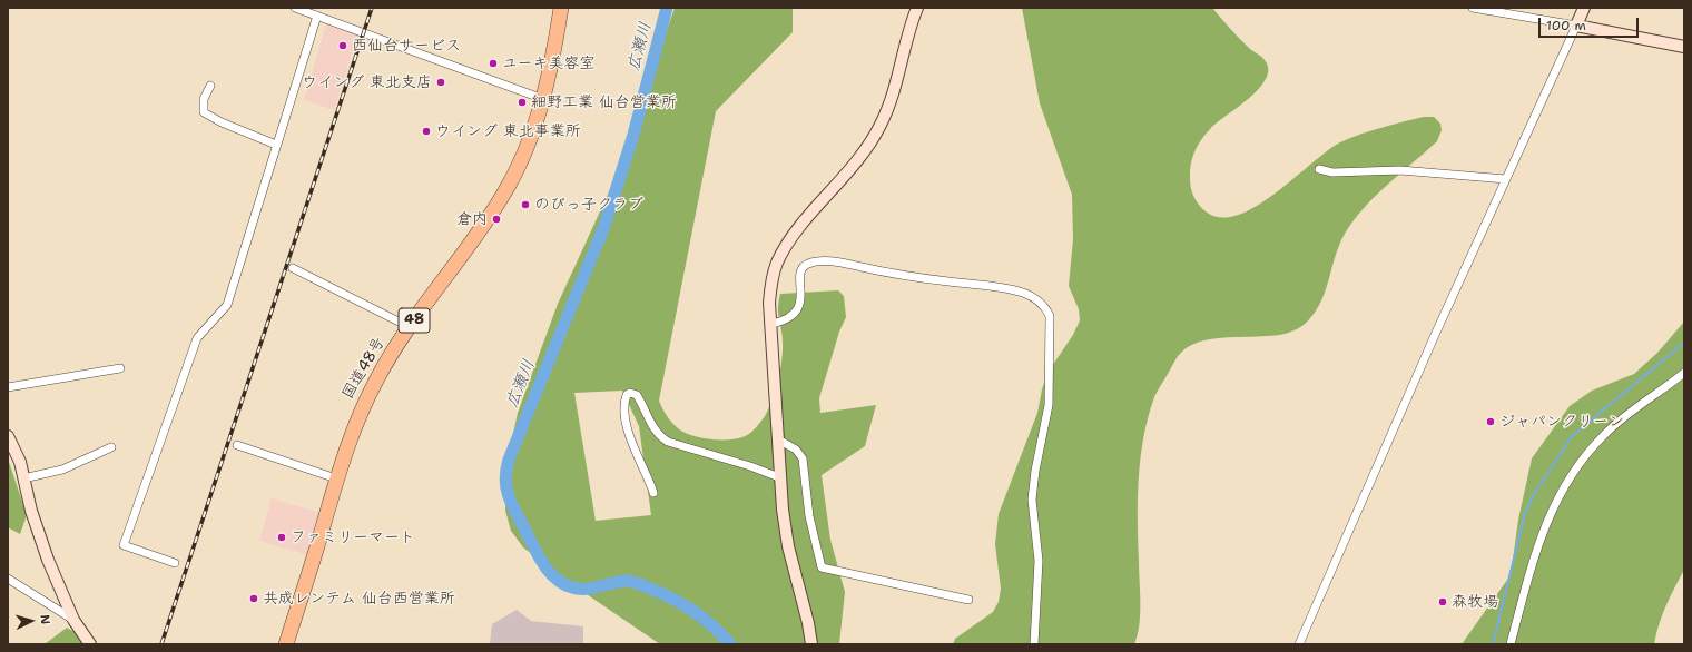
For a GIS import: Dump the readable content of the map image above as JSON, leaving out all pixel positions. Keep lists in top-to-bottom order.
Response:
{
  "streets": {
    "highway": ["48", "国道48号"]
  },
  "water": ["広瀬川"],
  "places": [
    "西仙台サービス",
    "ユーキ美容室",
    "ウイング 東北支店",
    "細野工業 仙台営業所",
    "ウイング 東北事業所",
    "のびっ子クラブ",
    "倉内",
    "ジャパンクリーン",
    "ファミリーマート",
    "共成レンテム 仙台西営業所",
    "森牧場"
  ],
  "scale_bar": "100 m",
  "north": "right"
}
